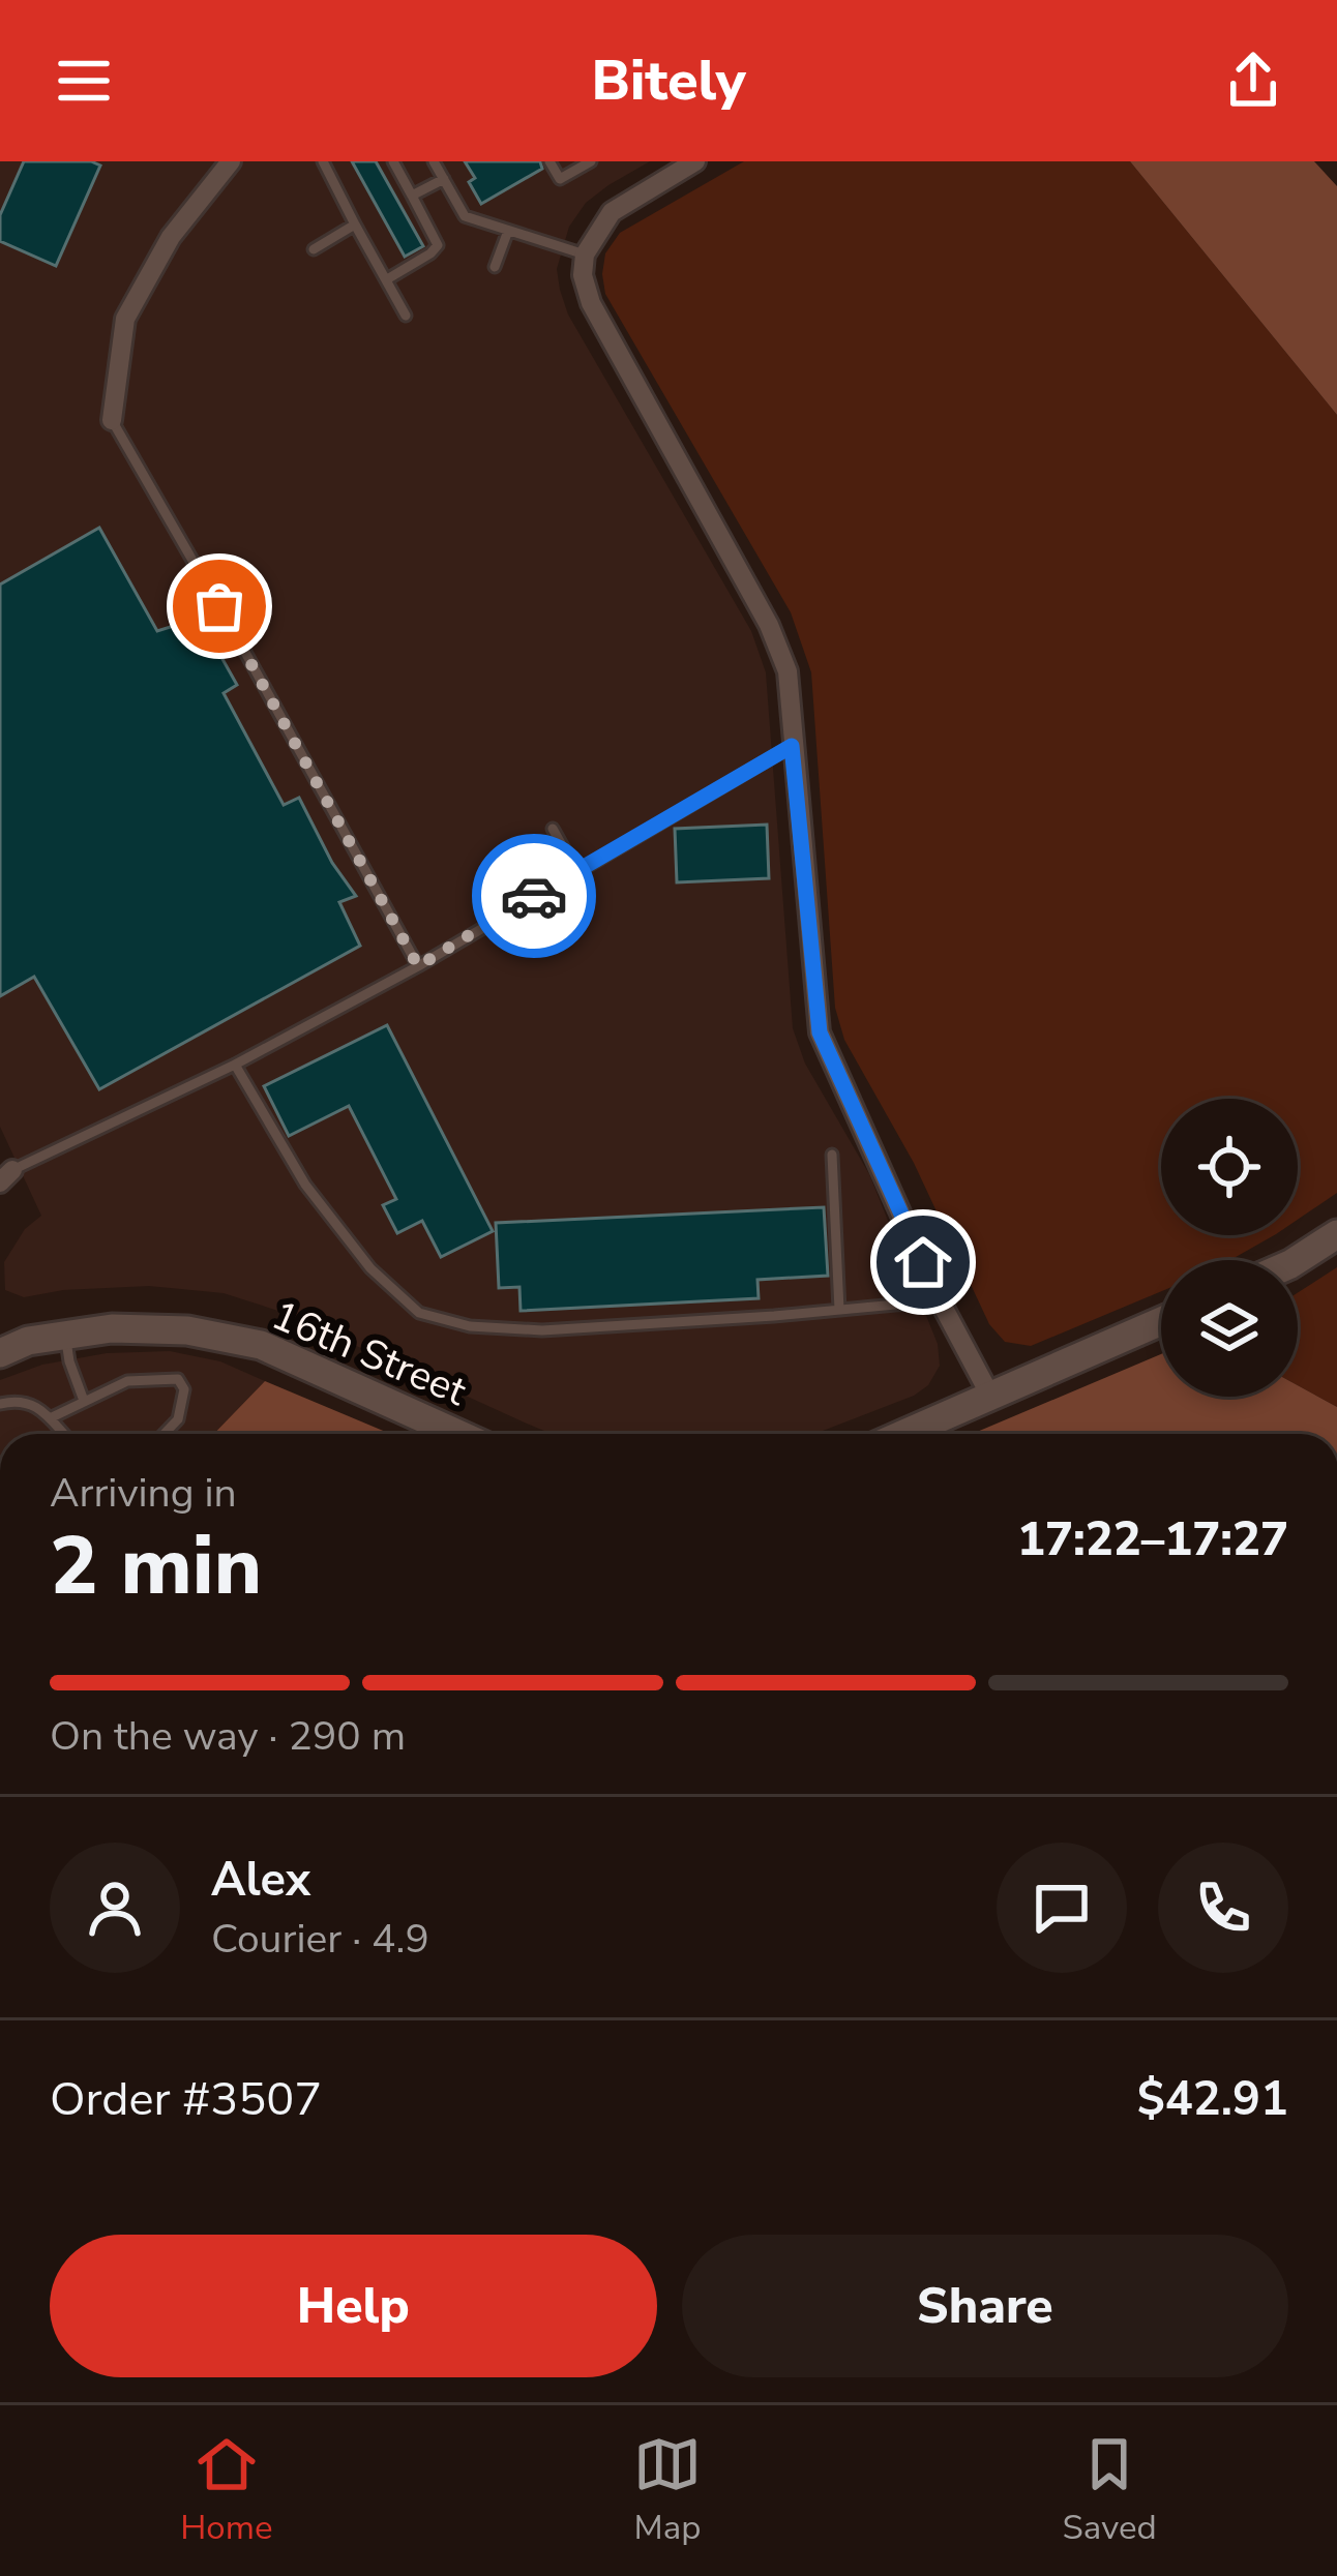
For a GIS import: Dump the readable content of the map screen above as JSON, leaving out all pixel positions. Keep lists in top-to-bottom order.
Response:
{
  "streets": {
    "street": ["16th Street"]
  },
  "page": {
    "header": "Bitely",
    "heading": ["2 min", "Arriving in", "17:22–17:27"],
    "panel": [
      "Alex",
      "Courier · 4.9",
      "Order #3507",
      "$42.91"
    ],
    "bar": "On the way · 290 m",
    "buttons": ["Help", "Share"],
    "tabs": ["Home", "Map", "Saved"]
  }
}
